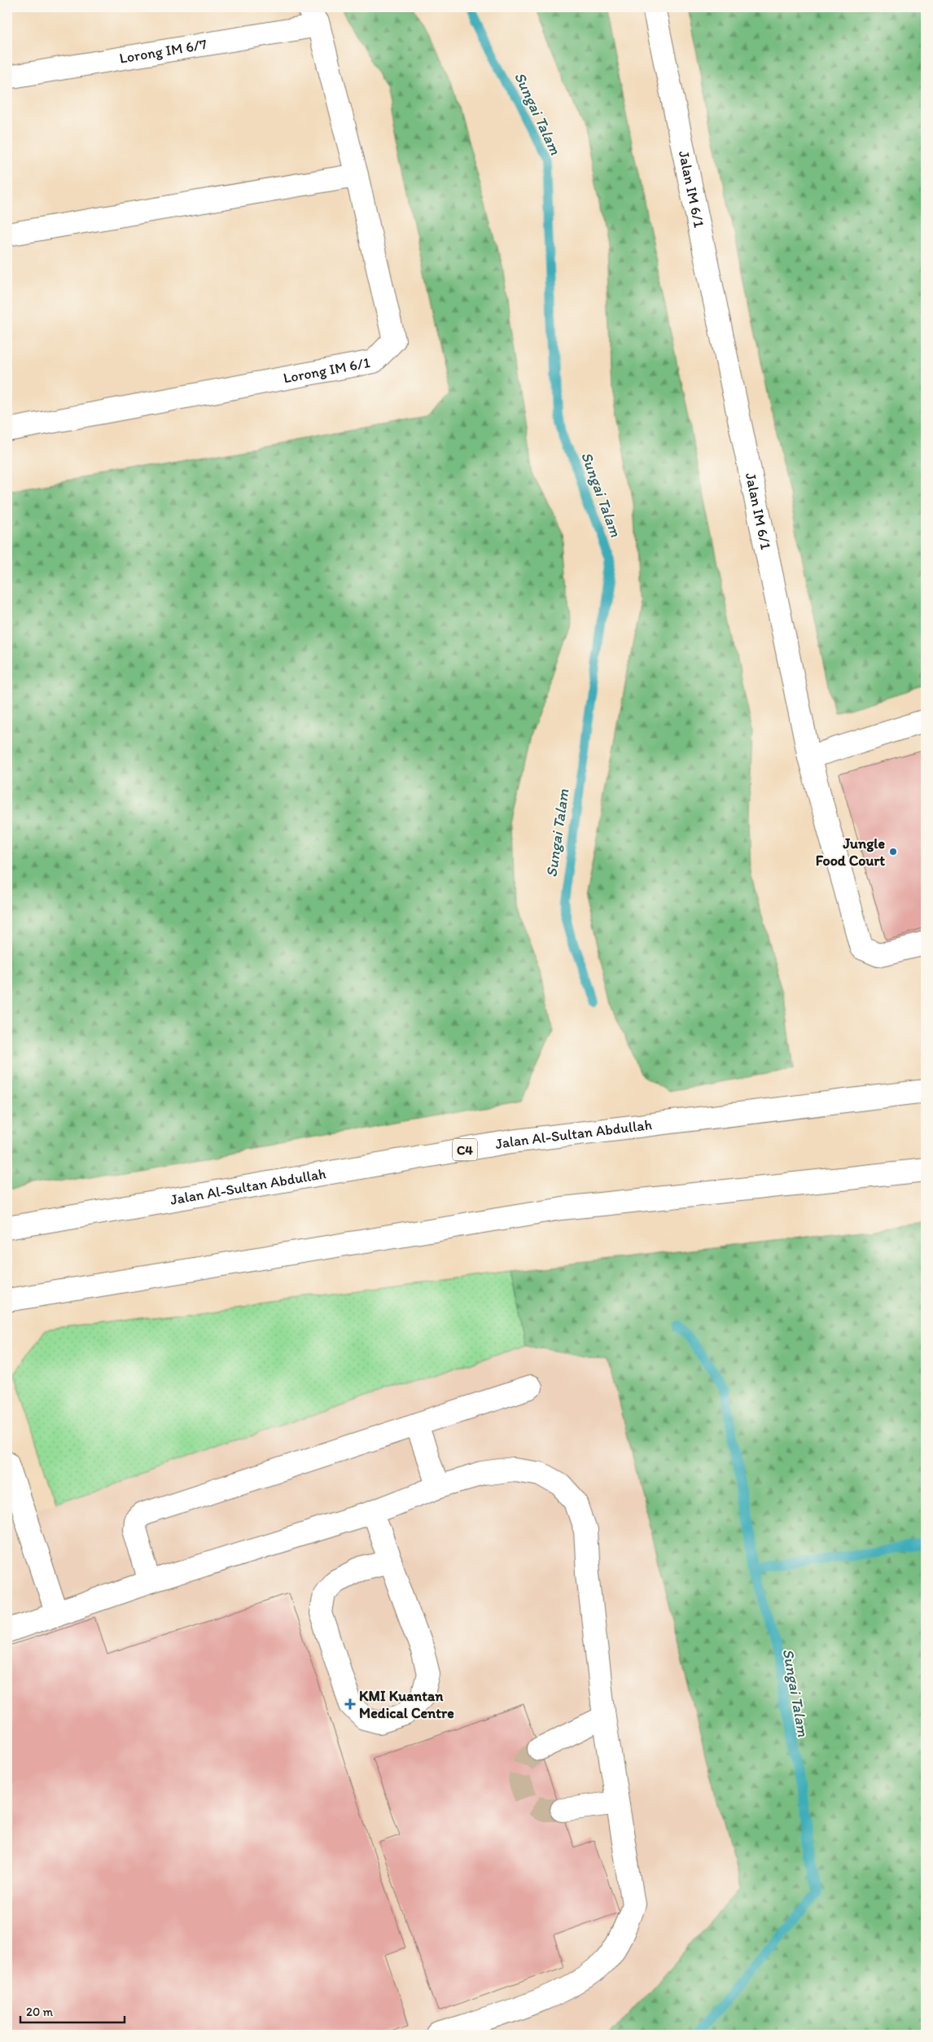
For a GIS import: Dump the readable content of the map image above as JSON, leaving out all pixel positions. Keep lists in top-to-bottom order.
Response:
{
  "streets": {
    "street": [
      "Lorong IM 6/7",
      "Jalan IM 6/1",
      "Lorong IM 6/1",
      "Jalan Al-Sultan Abdullah",
      "C4"
    ]
  },
  "crossings": [
    ["Lorong IM 6/7", "Lorong IM 6/1"]
  ],
  "water": ["Sungai Talam"],
  "places": {
    "other": ["Jungle Food Court"],
    "health": ["KMI Kuantan Medical Centre"]
  },
  "scale_bar": "20 m"
}
